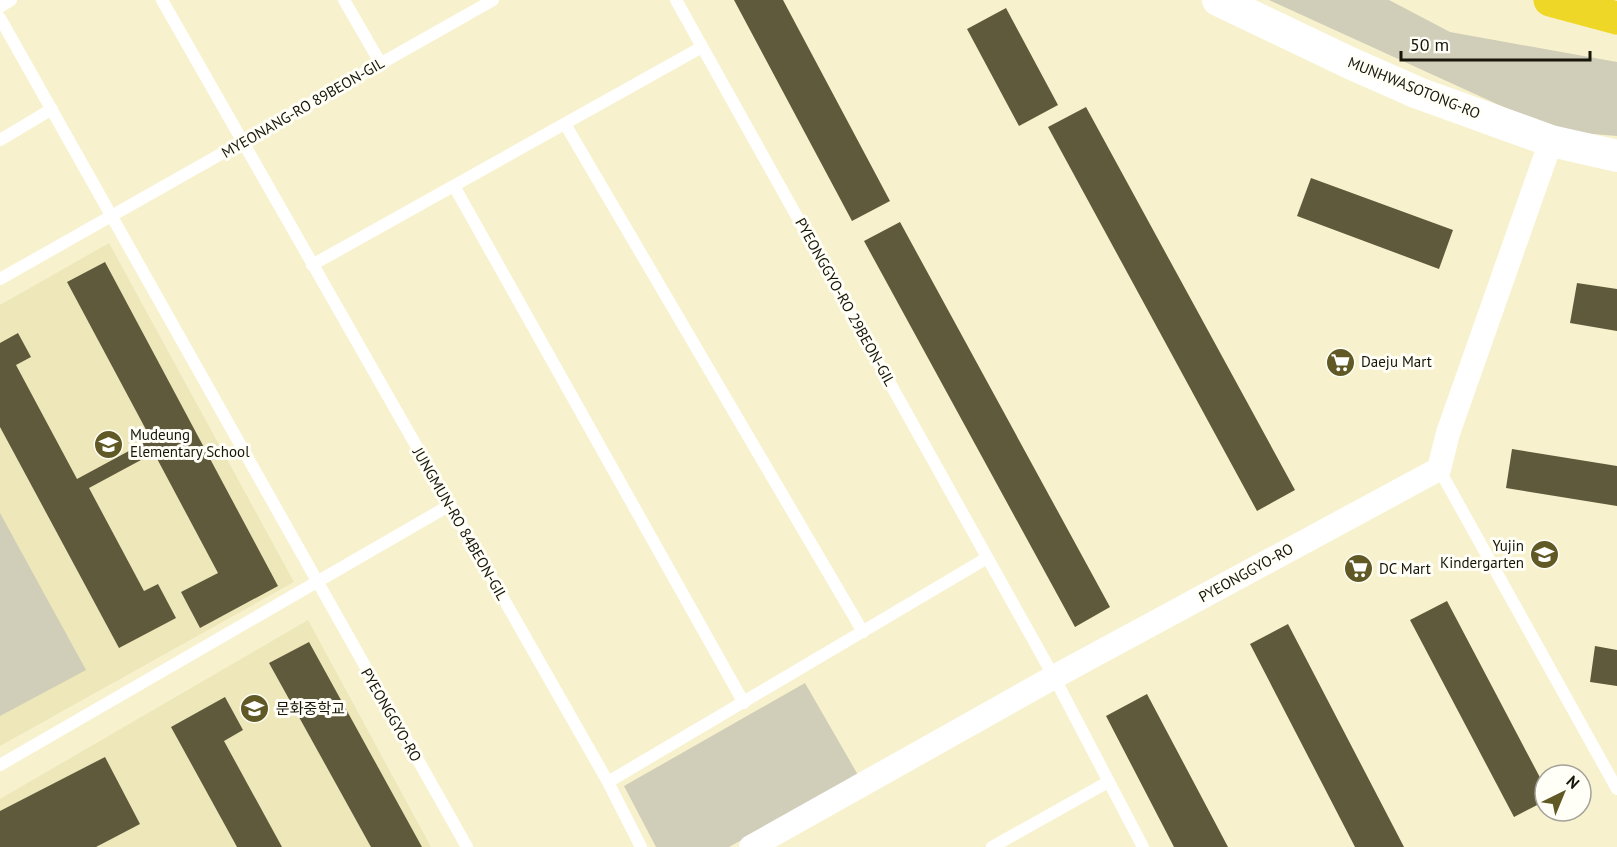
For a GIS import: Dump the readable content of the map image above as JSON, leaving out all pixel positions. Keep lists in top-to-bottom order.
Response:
{
  "streets": {
    "street": ["MUNHWASOTONG-RO", "PYEONGGYO-RO"],
    "lane": ["MYEONANG-RO 89BEON-GIL", "PYEONGGYO-RO 29BEON-GIL", "JUNGMUN-RO 84BEON-GIL"]
  },
  "crossings": [
    ["MYEONANG-RO 89BEON-GIL", "JUNGMUN-RO 84BEON-GIL"],
    ["PYEONGGYO-RO 29BEON-GIL", "PYEONGGYO-RO"]
  ],
  "places": {
    "supermarket": ["Daeju Mart", "DC Mart"],
    "school or university": ["Mudeung Elementary School", "Yujin Kindergarten", "문화중학교"]
  },
  "scale_bar": "50 m",
  "north": "top right"
}
